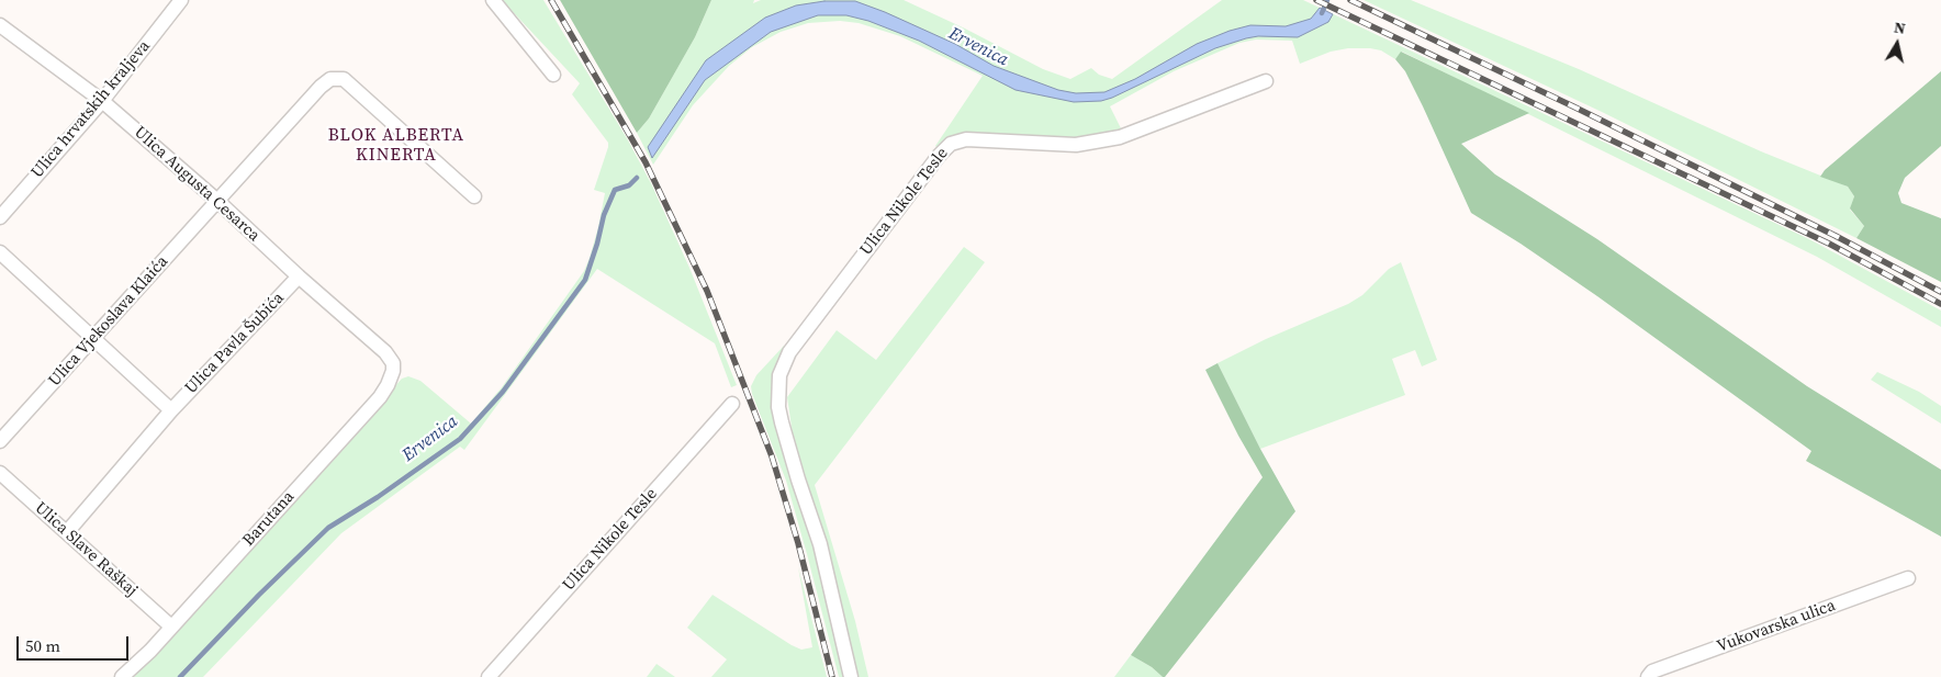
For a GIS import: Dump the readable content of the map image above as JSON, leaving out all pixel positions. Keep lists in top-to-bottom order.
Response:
{
  "streets": {
    "street": [
      "Ulica hrvatskih kraljeva",
      "Ulica Augusta Cesarca",
      "Ulica Nikole Tesle",
      "Ulica Vjekoslava Klaića",
      "Ulica Pavla Šubića",
      "Barutana",
      "Ulica Slave Raškaj",
      "Vukovarska ulica"
    ]
  },
  "crossings": [
    ["Ulica hrvatskih kraljeva", "Ulica Augusta Cesarca"],
    ["Ulica Augusta Cesarca", "Ulica Vjekoslava Klaića"],
    ["Ulica Augusta Cesarca", "Ulica Pavla Šubića"],
    ["Ulica Augusta Cesarca", "Barutana"],
    ["Ulica Pavla Šubića", "Ulica Slave Raškaj"],
    ["Barutana", "Ulica Slave Raškaj"]
  ],
  "districts": ["BLOK ALBERTA KINERTA"],
  "water": ["Ervenica"],
  "scale_bar": "50 m",
  "north": "top"
}
